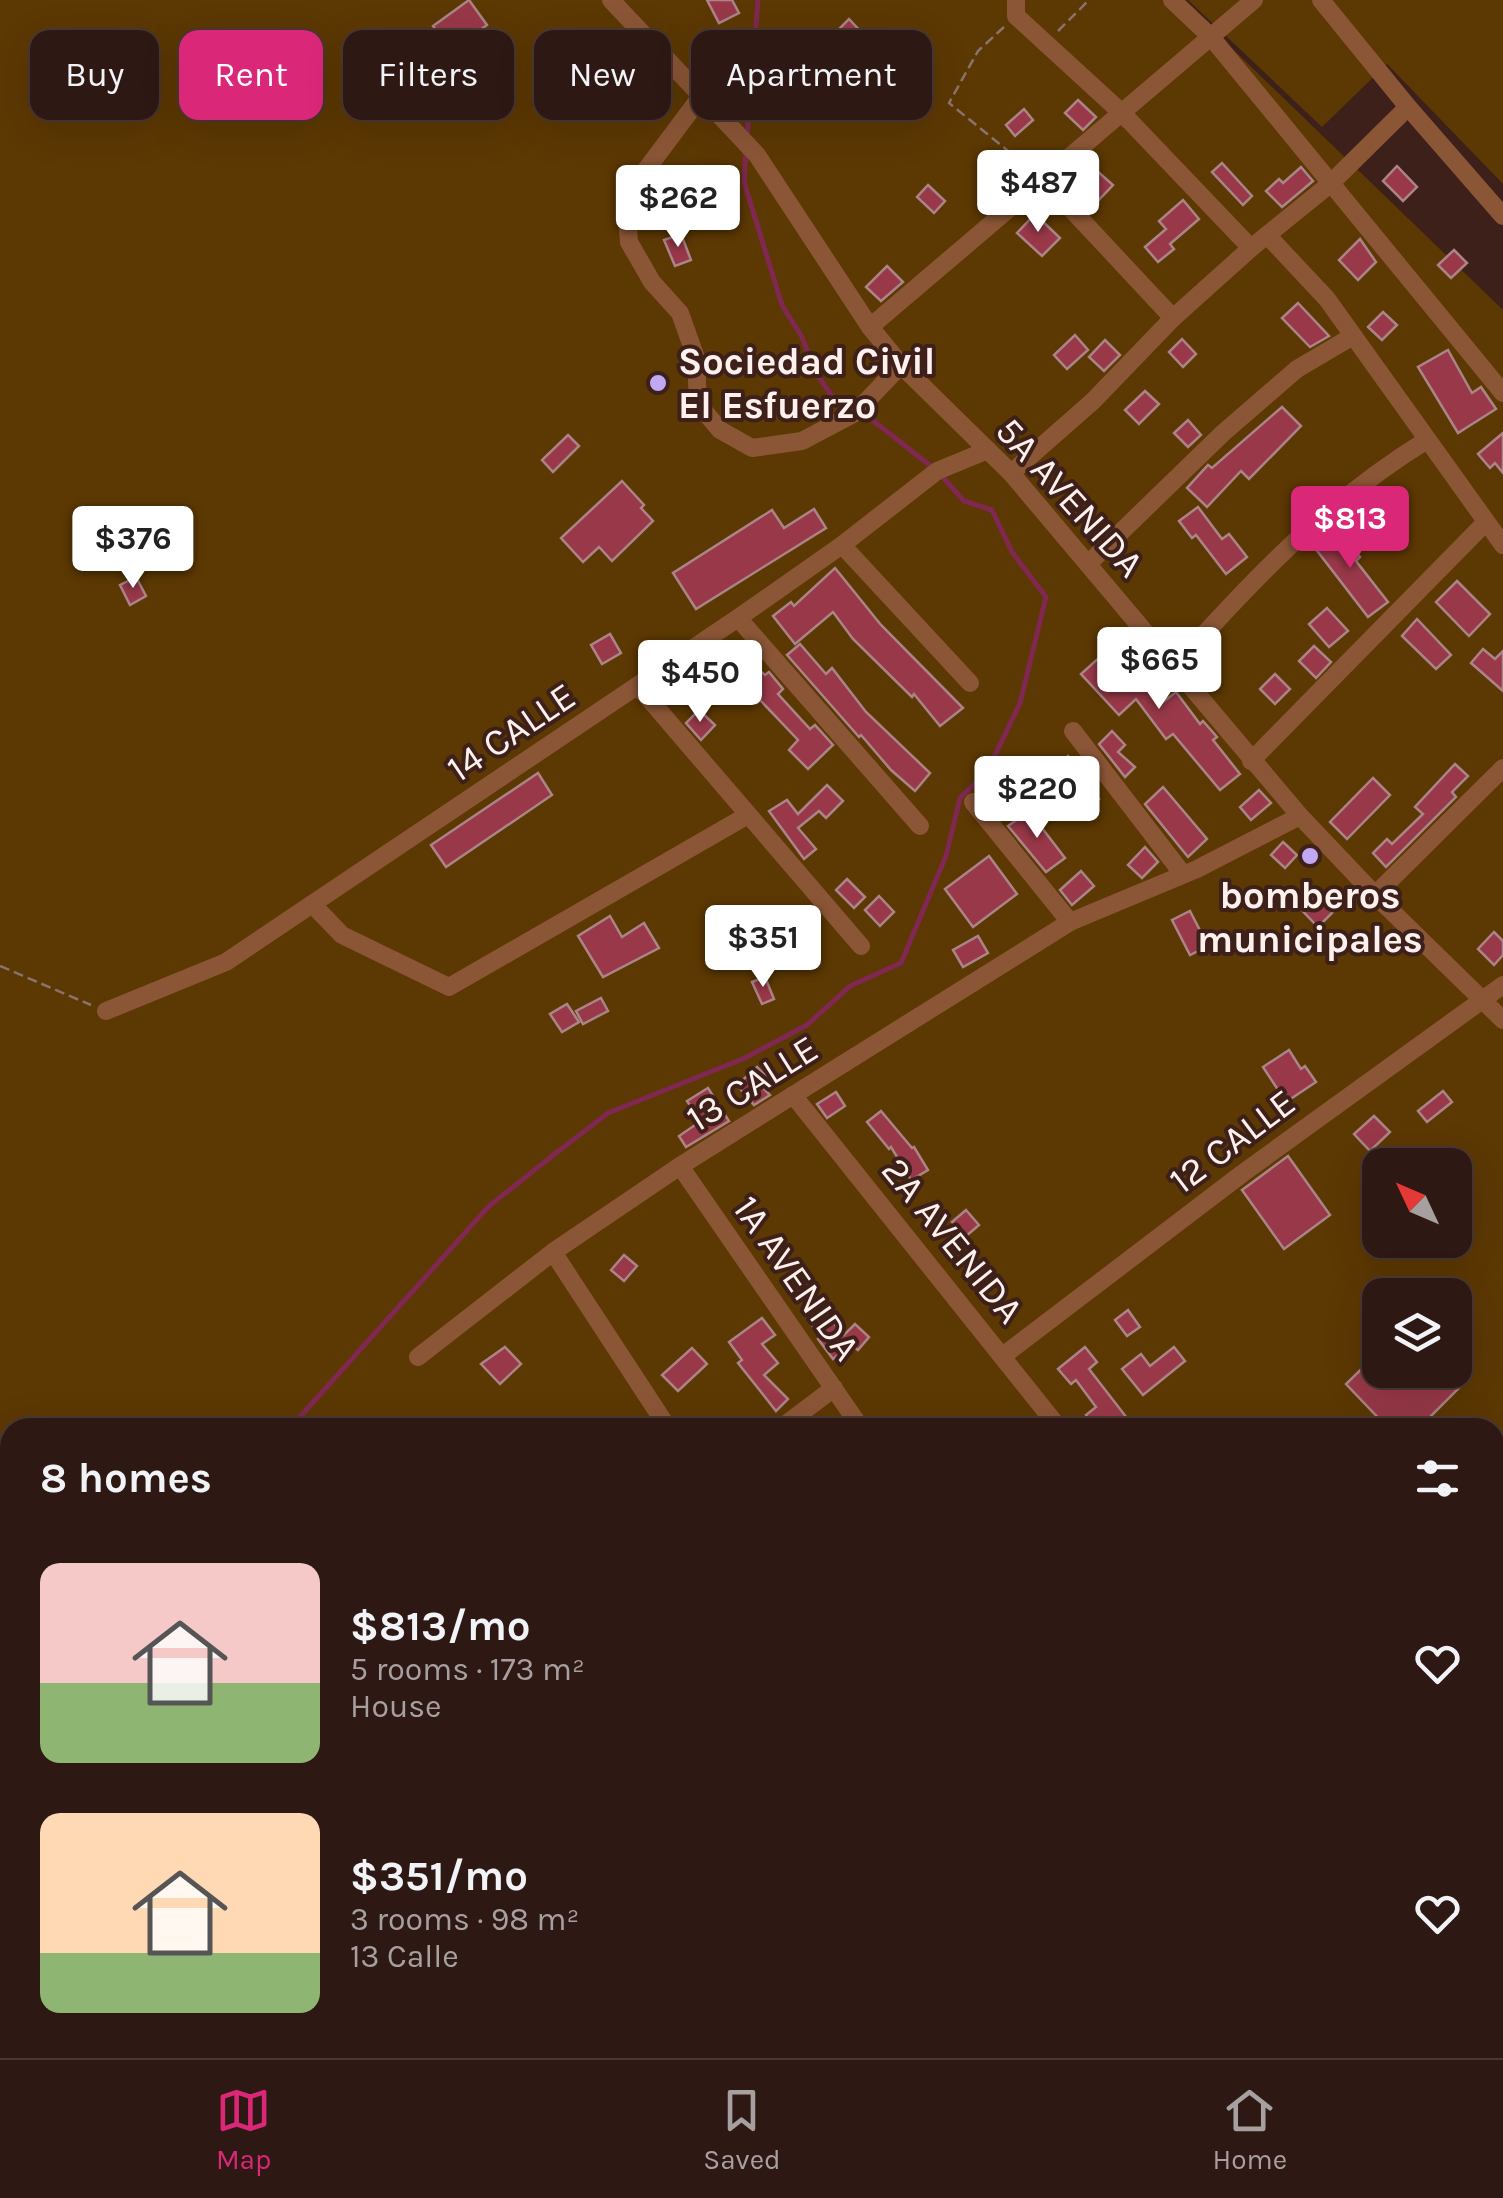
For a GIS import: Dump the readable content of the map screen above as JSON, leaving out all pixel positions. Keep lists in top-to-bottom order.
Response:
{
  "streets": {
    "street": [
      "5A AVENIDA",
      "14 CALLE",
      "13 CALLE",
      "12 CALLE",
      "2A AVENIDA",
      "1A AVENIDA"
    ]
  },
  "crossings": [
    ["5A AVENIDA", "14 CALLE"],
    ["5A AVENIDA", "13 CALLE"],
    ["5A AVENIDA", "12 CALLE"],
    ["13 CALLE", "2A AVENIDA"],
    ["13 CALLE", "1A AVENIDA"],
    ["12 CALLE", "2A AVENIDA"]
  ],
  "places": ["Sociedad Civil El Esfuerzo", "bomberos municipales"],
  "north": "top left",
  "page": {
    "chip": [
      "Buy",
      "Rent",
      "Filters",
      "New",
      "Apartment"
    ],
    "price": [
      "$487",
      "$262",
      "$813",
      "$376",
      "$665",
      "$450",
      "$220",
      "$351"
    ],
    "heading": "8 homes",
    "list": [
      {
        "name": "$813/mo",
        "note": "5 rooms · 173 m² · House"
      },
      {
        "name": "$351/mo",
        "note": "3 rooms · 98 m² · 13 Calle"
      }
    ],
    "tabs": ["Map", "Saved", "Home"]
  }
}
